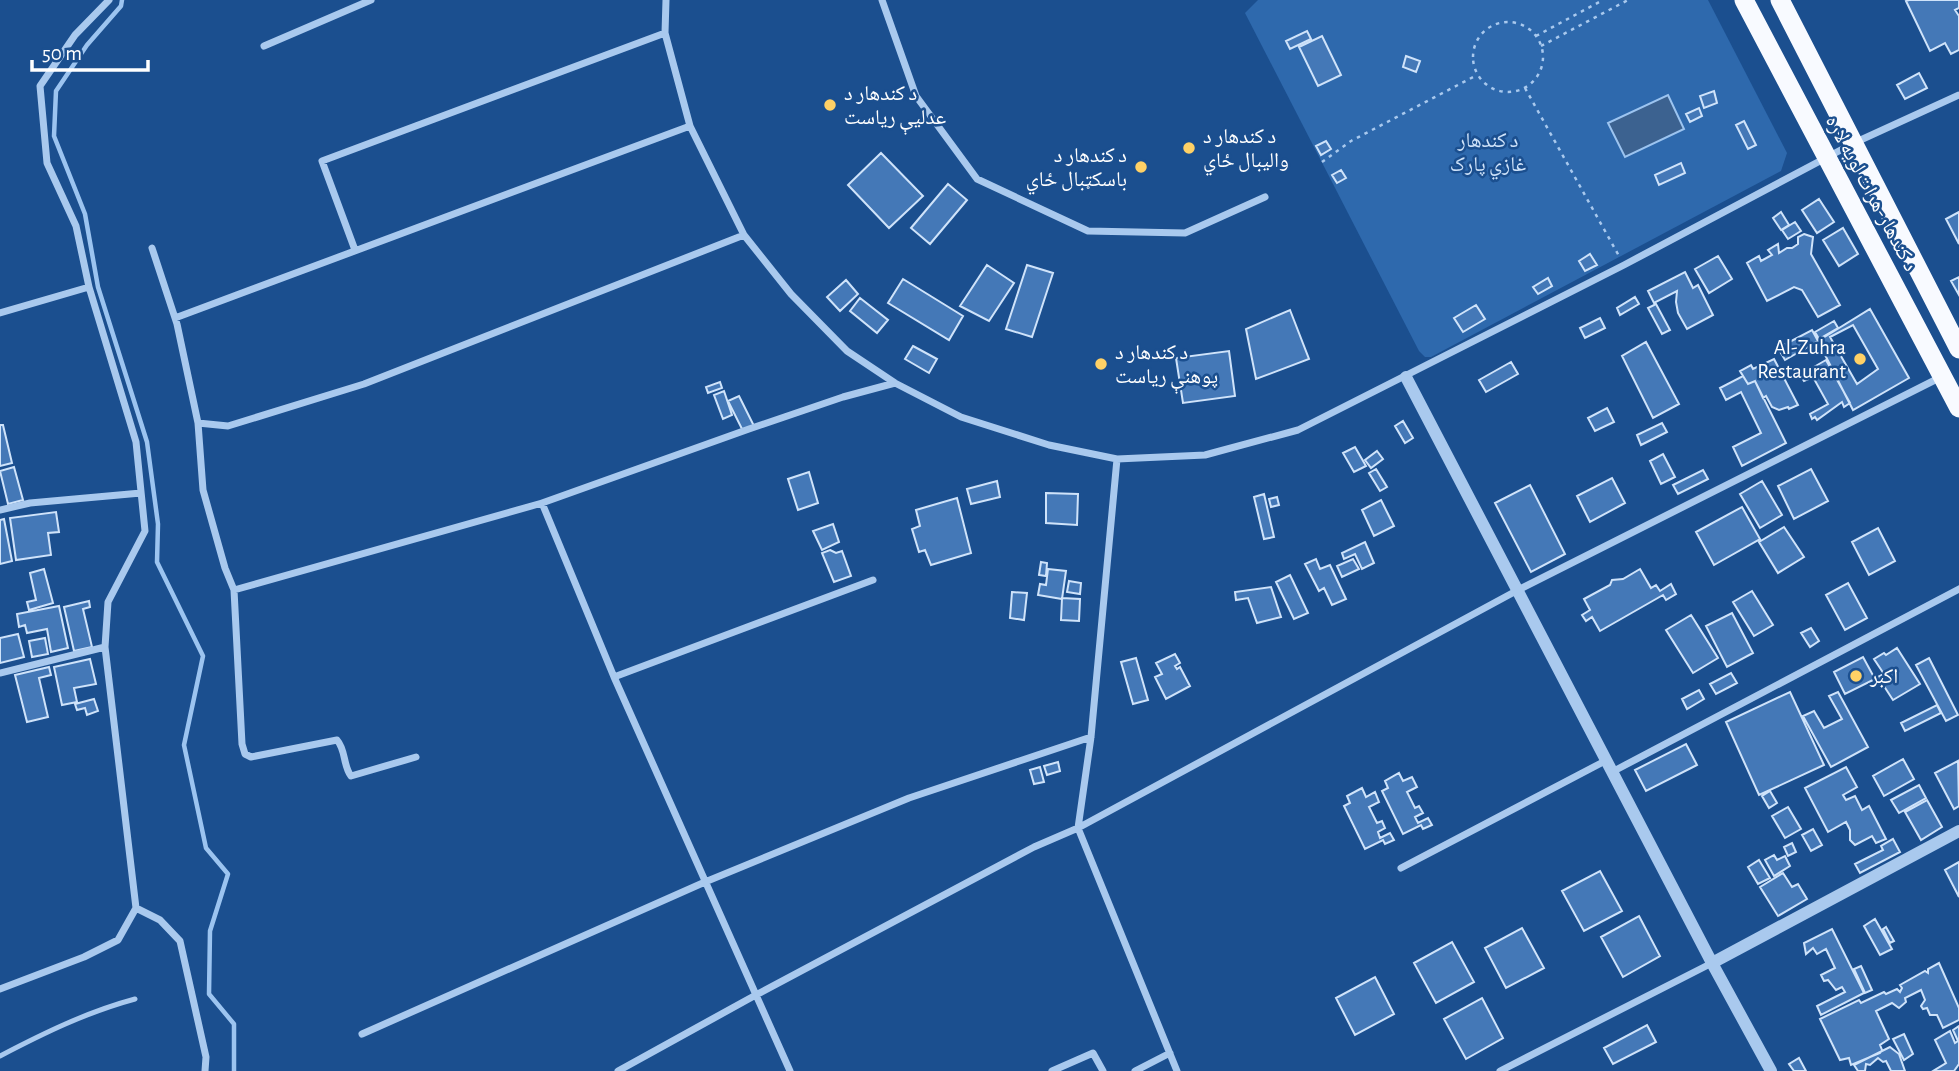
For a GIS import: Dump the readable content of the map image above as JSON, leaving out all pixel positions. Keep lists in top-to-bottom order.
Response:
{
  "streets": {
    "highway": ["د کندهار-هرات لويه لاره"]
  },
  "parks": ["د کندهار غازي پارک"],
  "places": [
    "د کندهار د عدلیې رياست",
    "د کندهار د واليبال ځاي",
    "د کندهار د باسکټبال ځاي",
    "Al-Zuhra Restaurant",
    "د کندهار د پوهنې رياست",
    "اکبر"
  ],
  "scale_bar": "50 m"
}
